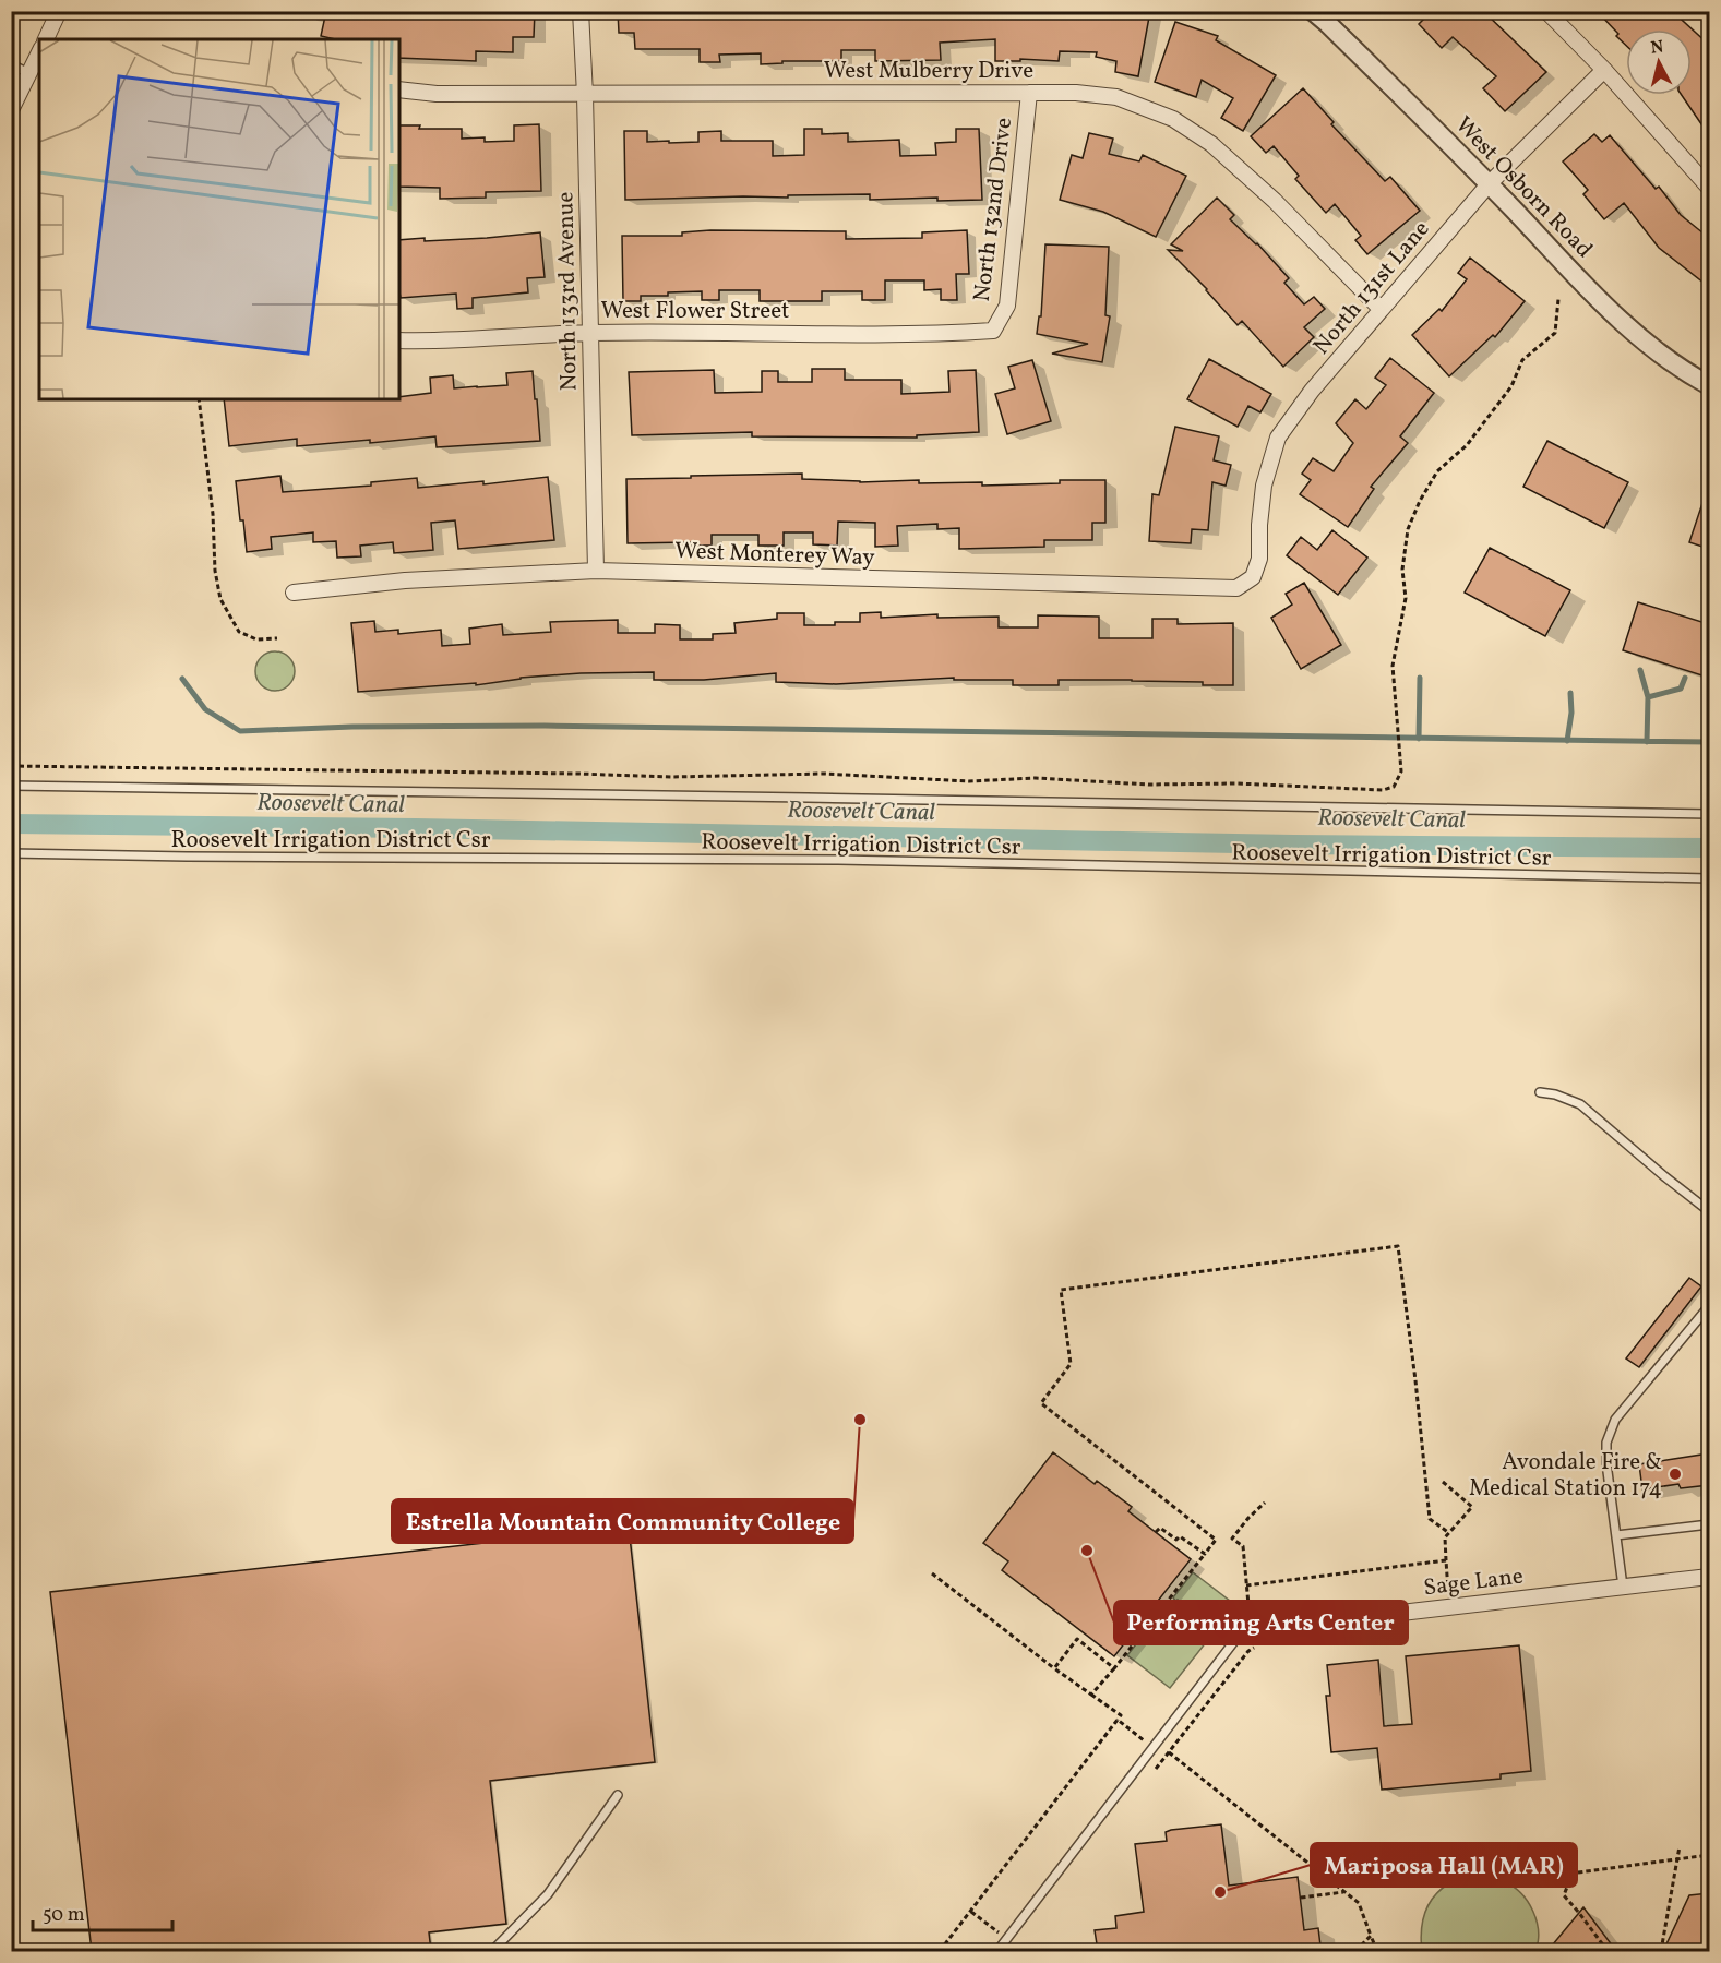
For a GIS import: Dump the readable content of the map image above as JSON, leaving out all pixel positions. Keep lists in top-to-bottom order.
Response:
{
  "streets": {
    "street": [
      "West Mulberry Drive",
      "West Osborn Road",
      "North 132nd Drive",
      "North 131st Lane",
      "North 133rd Avenue",
      "West Flower Street",
      "West Monterey Way",
      "Sage Lane"
    ],
    "lane": ["Roosevelt Irrigation District Csr"]
  },
  "crossings": [
    ["West Mulberry Drive", "North 132nd Drive"],
    ["West Mulberry Drive", "North 131st Lane"],
    ["West Mulberry Drive", "North 133rd Avenue"],
    ["West Osborn Road", "North 131st Lane"],
    ["North 132nd Drive", "West Flower Street"],
    ["North 131st Lane", "West Monterey Way"],
    ["North 133rd Avenue", "West Flower Street"],
    ["North 133rd Avenue", "West Monterey Way"]
  ],
  "water": ["Roosevelt Canal"],
  "places": [
    "Estrella Mountain Community College",
    "Avondale Fire & Medical Station 174",
    "Performing Arts Center",
    "Mariposa Hall (MAR)"
  ],
  "scale_bar": "50 m",
  "north": "top"
}
